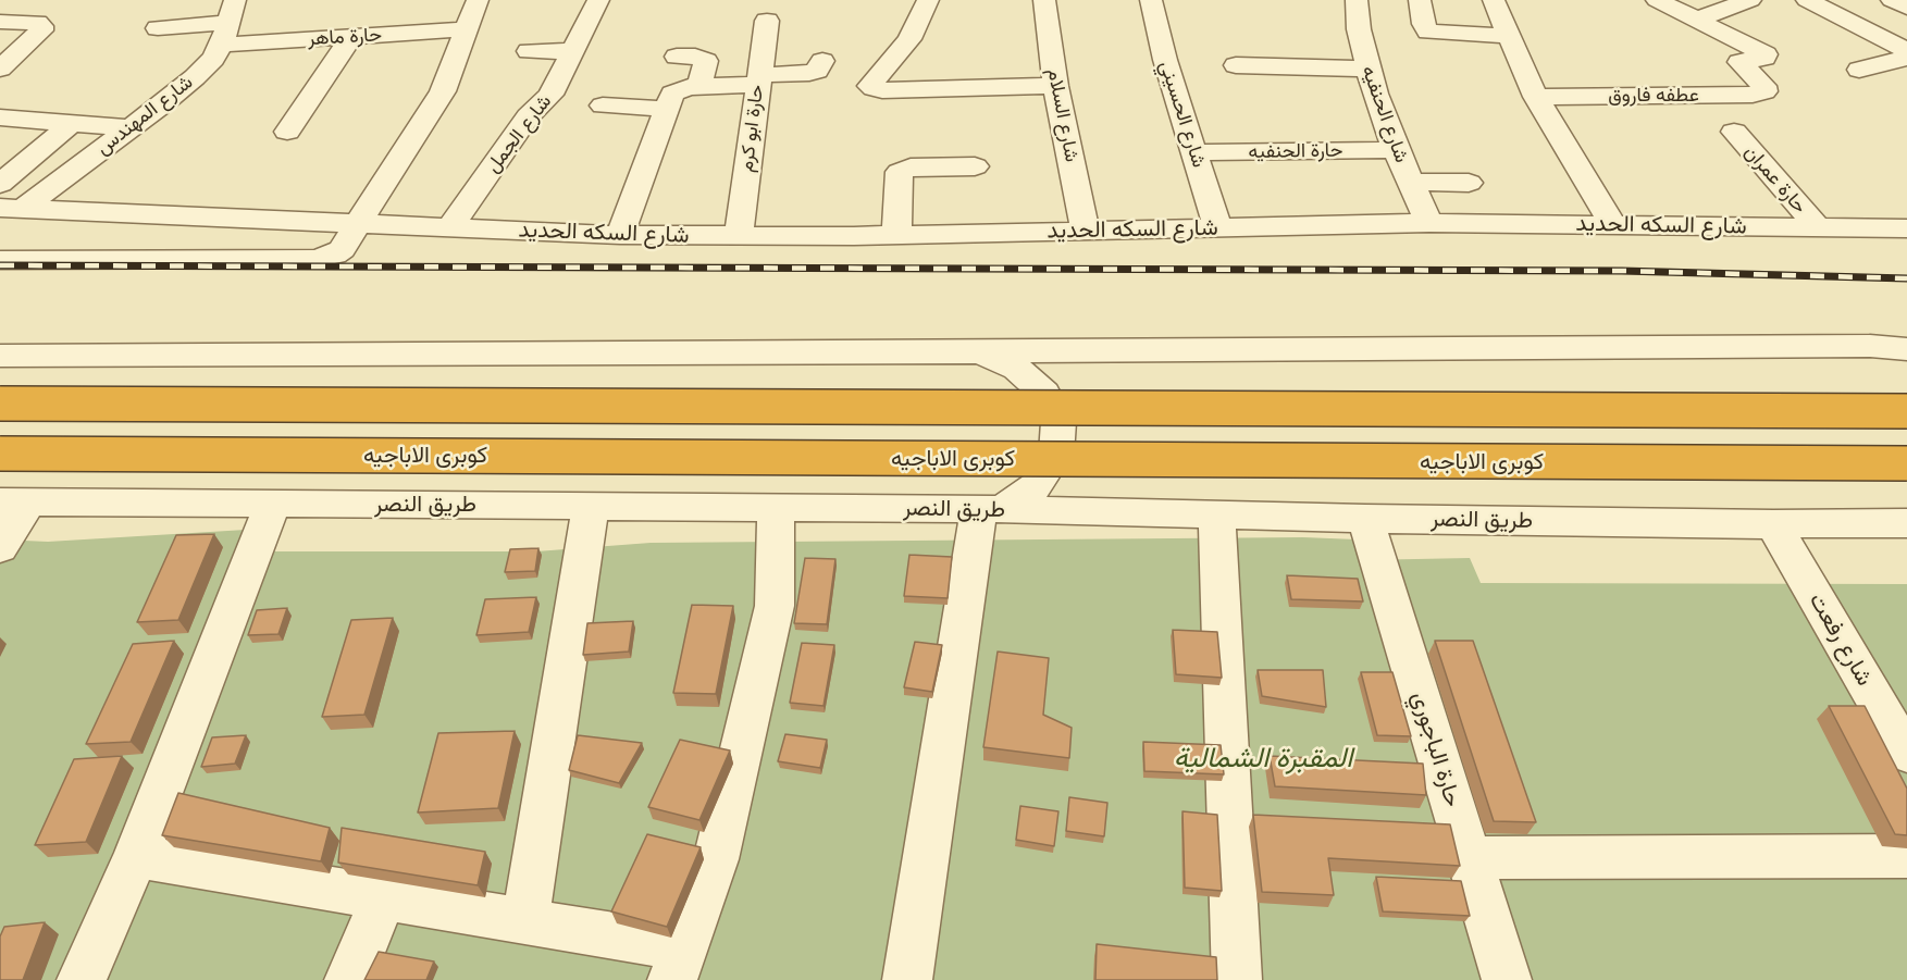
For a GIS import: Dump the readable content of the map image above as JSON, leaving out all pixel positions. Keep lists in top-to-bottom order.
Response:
{
  "streets": {
    "highway": ["كوبرى الاباجيه"],
    "street": [
      "حارة ماهر",
      "عطفه فاروق",
      "شارع الحسيني",
      "شارع الحنفيه",
      "شارع المهندس",
      "شارع السلام",
      "حارة ابو كرم",
      "شارع الجمل",
      "حارة الحنفيه",
      "حارة عمران",
      "شارع السكه الحديد",
      "طريق النصر",
      "شارع رفعت",
      "حارة الباجوري"
    ]
  },
  "crossings": [
    ["حارة ماهر", "شارع المهندس"],
    ["شارع الحسيني", "حارة الحنفيه"],
    ["شارع الحسيني", "شارع السكه الحديد"],
    ["شارع الحنفيه", "حارة الحنفيه"],
    ["شارع الحنفيه", "شارع السكه الحديد"],
    ["شارع المهندس", "شارع السكه الحديد"],
    ["شارع السلام", "شارع السكه الحديد"],
    ["حارة ابو كرم", "شارع السكه الحديد"],
    ["شارع الجمل", "شارع السكه الحديد"],
    ["حارة عمران", "شارع السكه الحديد"],
    ["طريق النصر", "شارع رفعت"],
    ["طريق النصر", "حارة الباجوري"]
  ],
  "parks": ["المقبرة الشمالية"]
}
